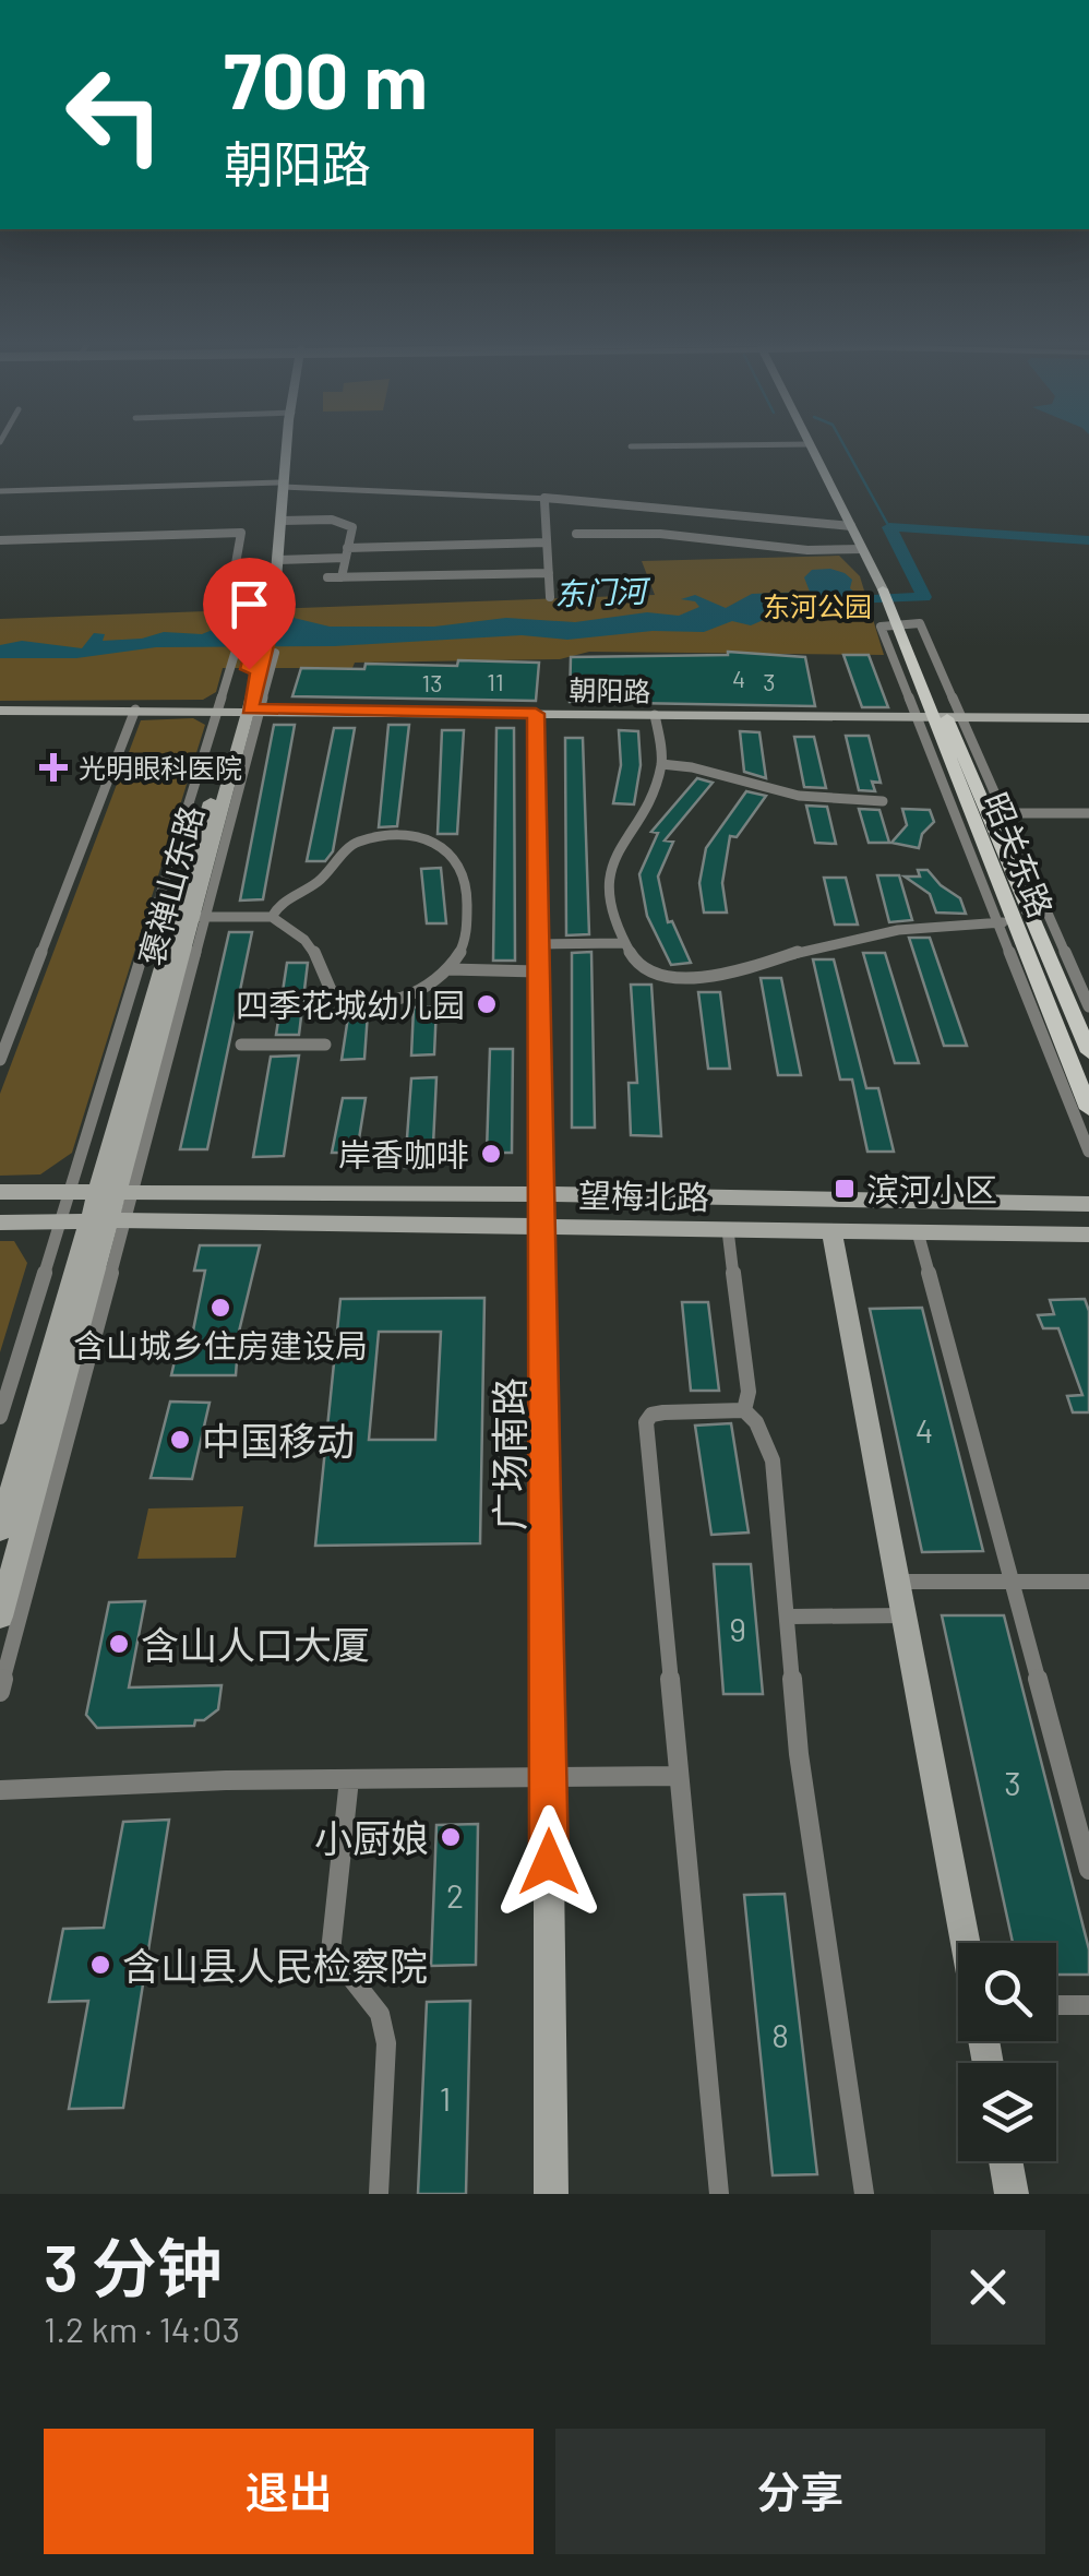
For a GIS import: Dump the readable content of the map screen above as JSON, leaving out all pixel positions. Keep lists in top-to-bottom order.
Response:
{
  "streets": {
    "main road": [
      "朝阳路",
      "昭关东路",
      "褒禅山东路",
      "望梅北路",
      "广场南路"
    ]
  },
  "crossings": [
    ["朝阳路", "昭关东路"],
    ["朝阳路", "褒禅山东路"],
    ["朝阳路", "广场南路"],
    ["褒禅山东路", "望梅北路"],
    ["望梅北路", "广场南路"]
  ],
  "water": ["东门河"],
  "parks": ["东河公园"],
  "places": {
    "health": ["光明眼科医院"],
    "other": [
      "四季花城幼儿园",
      "岸香咖啡",
      "含山城乡住房建设局",
      "中国移动",
      "含山人口大厦",
      "小厨娘",
      "含山县人民检察院"
    ],
    "transit": ["滨河小区"]
  },
  "house_numbers": [
    "4",
    "11",
    "3",
    "13",
    "4",
    "9",
    "3",
    "2",
    "8",
    "1"
  ],
  "page": {
    "turn": ["700 m", "朝阳路"],
    "heading": ["3 分钟", "1.2 km · 14:03"],
    "buttons": ["退出", "分享"]
  }
}
